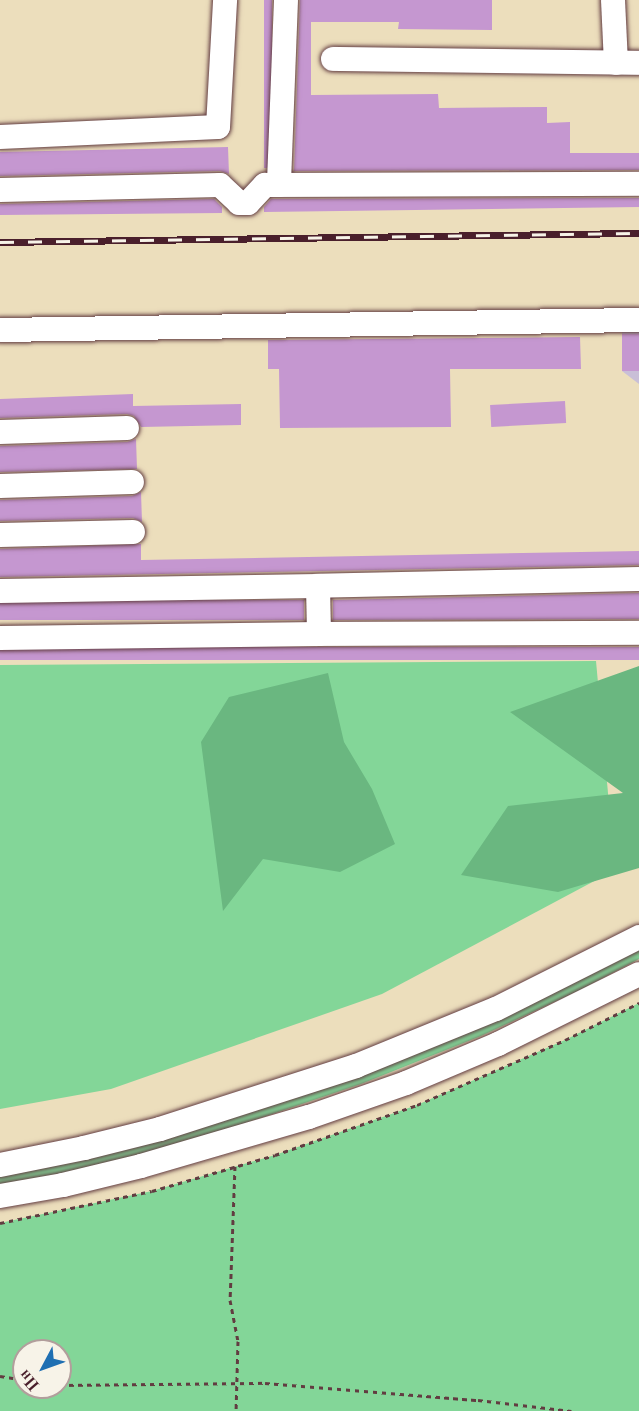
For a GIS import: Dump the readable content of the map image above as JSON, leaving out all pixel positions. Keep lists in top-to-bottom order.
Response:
{
  "north": "bottom left"
}
